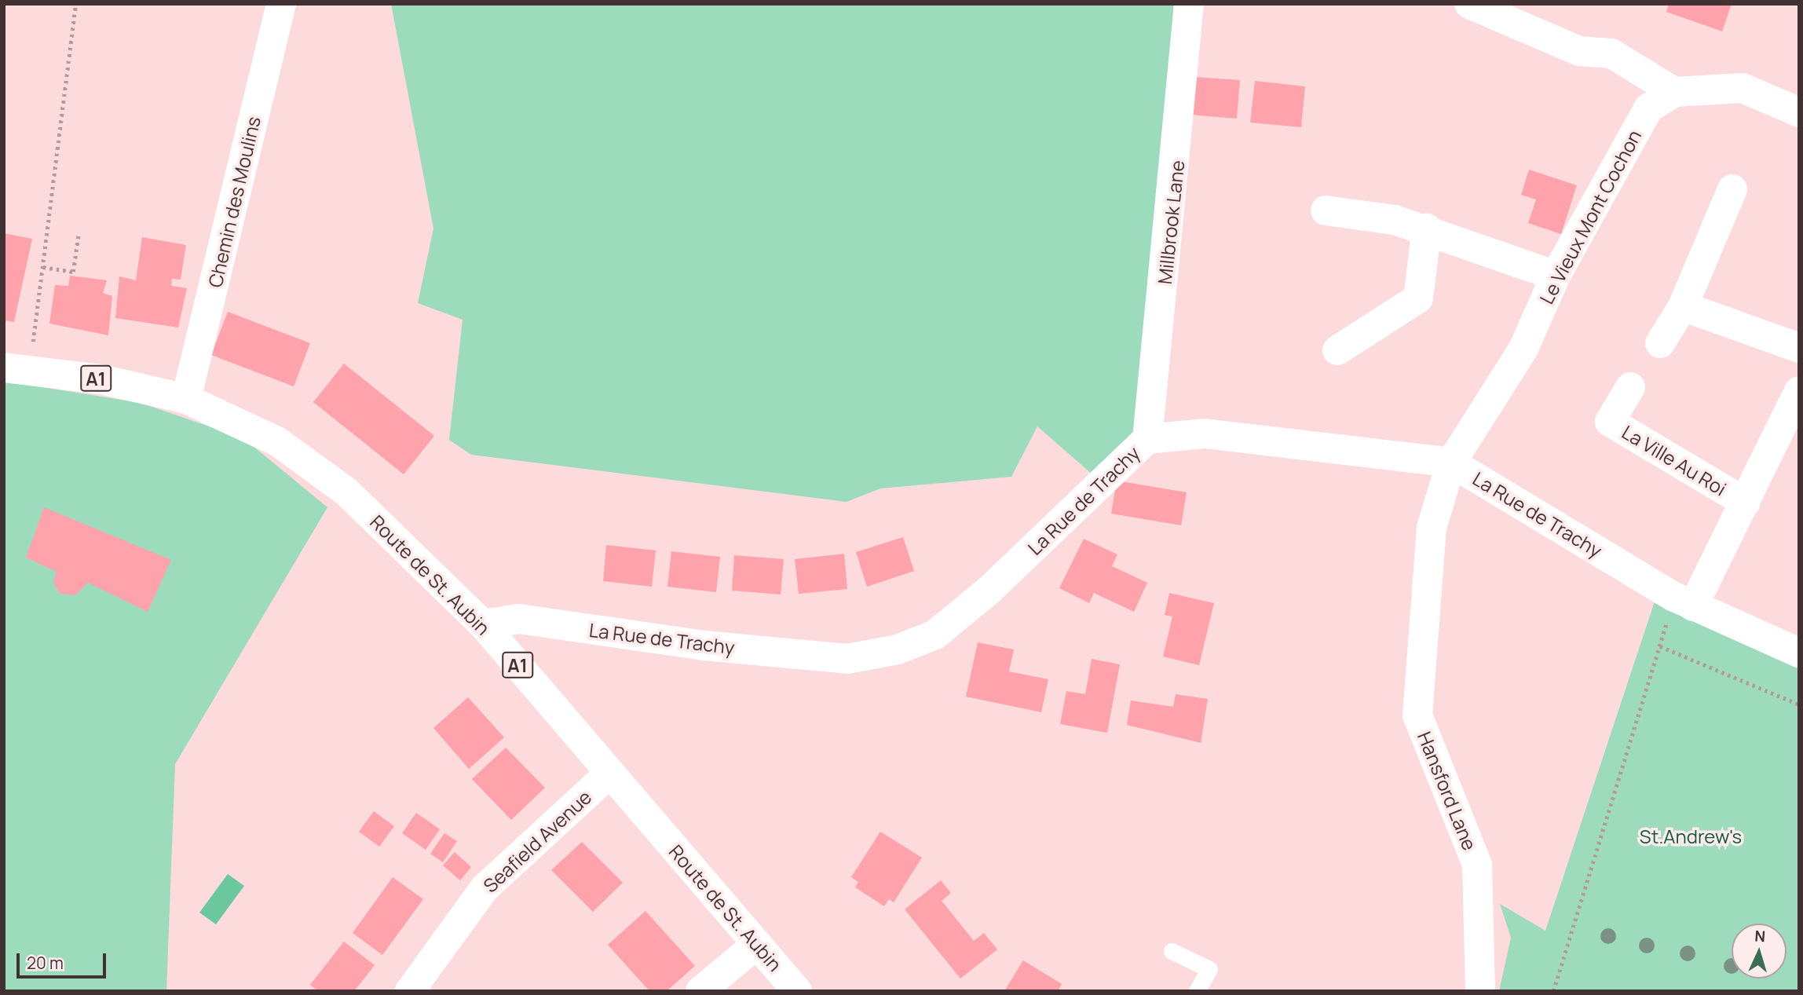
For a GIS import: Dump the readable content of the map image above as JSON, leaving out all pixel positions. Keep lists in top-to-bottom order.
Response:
{
  "streets": {
    "street": [
      "Chemin des Moulins",
      "Le Vieux Mont Cochon",
      "Millbrook Lane",
      "A1",
      "La Ville Au Roi",
      "La Rue de Trachy",
      "Route de St. Aubin",
      "Hansford Lane",
      "Seafield Avenue"
    ]
  },
  "crossings": [
    ["Chemin des Moulins", "Route de St. Aubin"],
    ["Le Vieux Mont Cochon", "La Rue de Trachy"],
    ["Le Vieux Mont Cochon", "Hansford Lane"],
    ["Millbrook Lane", "La Rue de Trachy"],
    ["La Ville Au Roi", "La Rue de Trachy"],
    ["La Rue de Trachy", "Route de St. Aubin"],
    ["La Rue de Trachy", "Hansford Lane"],
    ["Route de St. Aubin", "Seafield Avenue"]
  ],
  "parks": ["St.Andrew's"],
  "scale_bar": "20 m",
  "north": "top"
}
